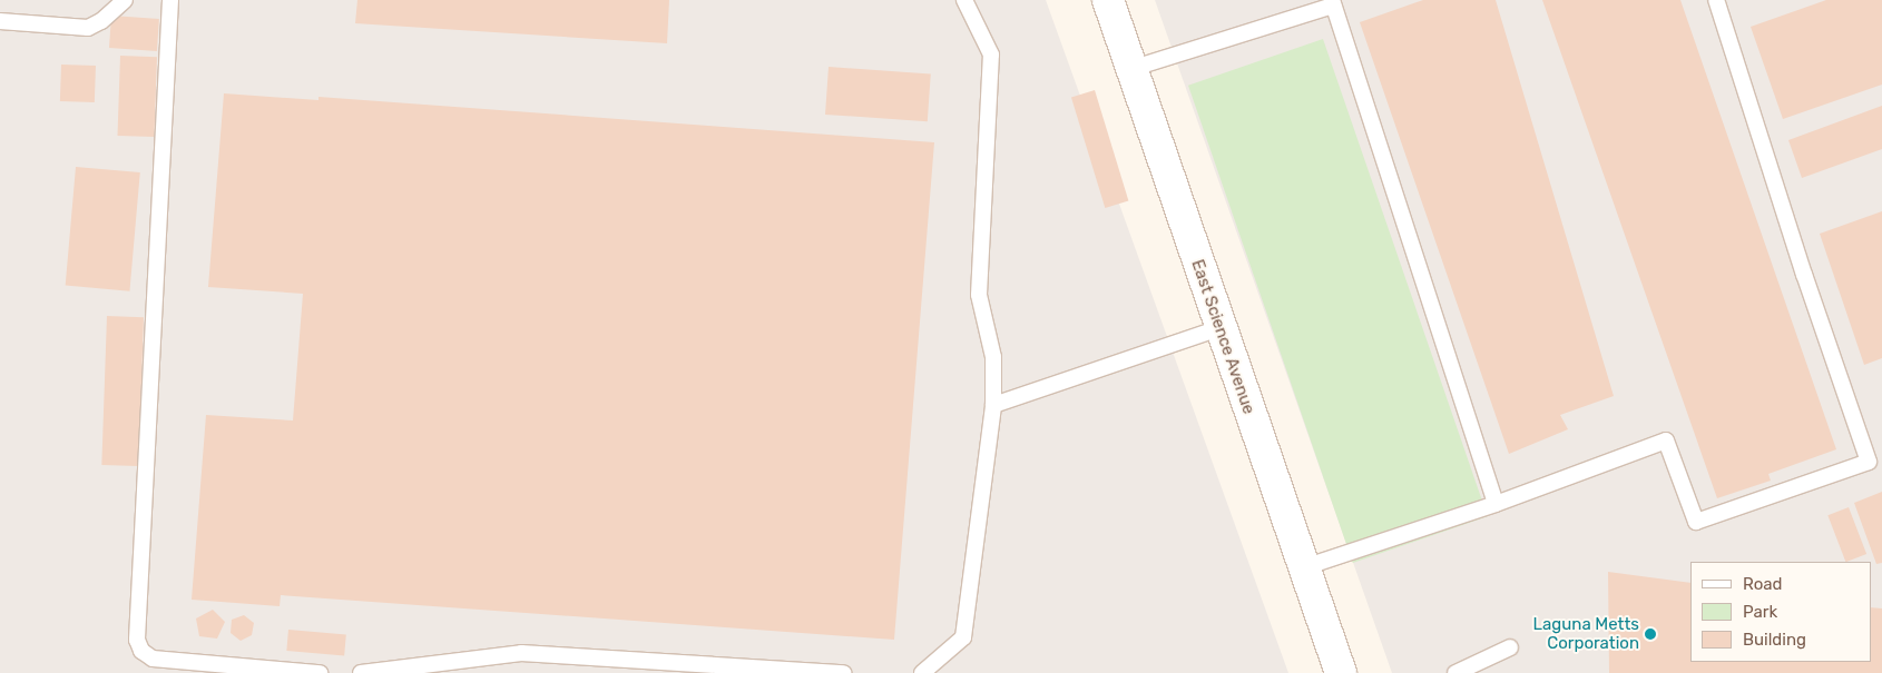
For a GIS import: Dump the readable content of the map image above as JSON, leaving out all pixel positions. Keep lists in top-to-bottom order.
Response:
{
  "streets": {
    "street": ["East Science Avenue"]
  },
  "places": ["Laguna Metts Corporation"],
  "legend": ["Road", "Park", "Building"]
}
